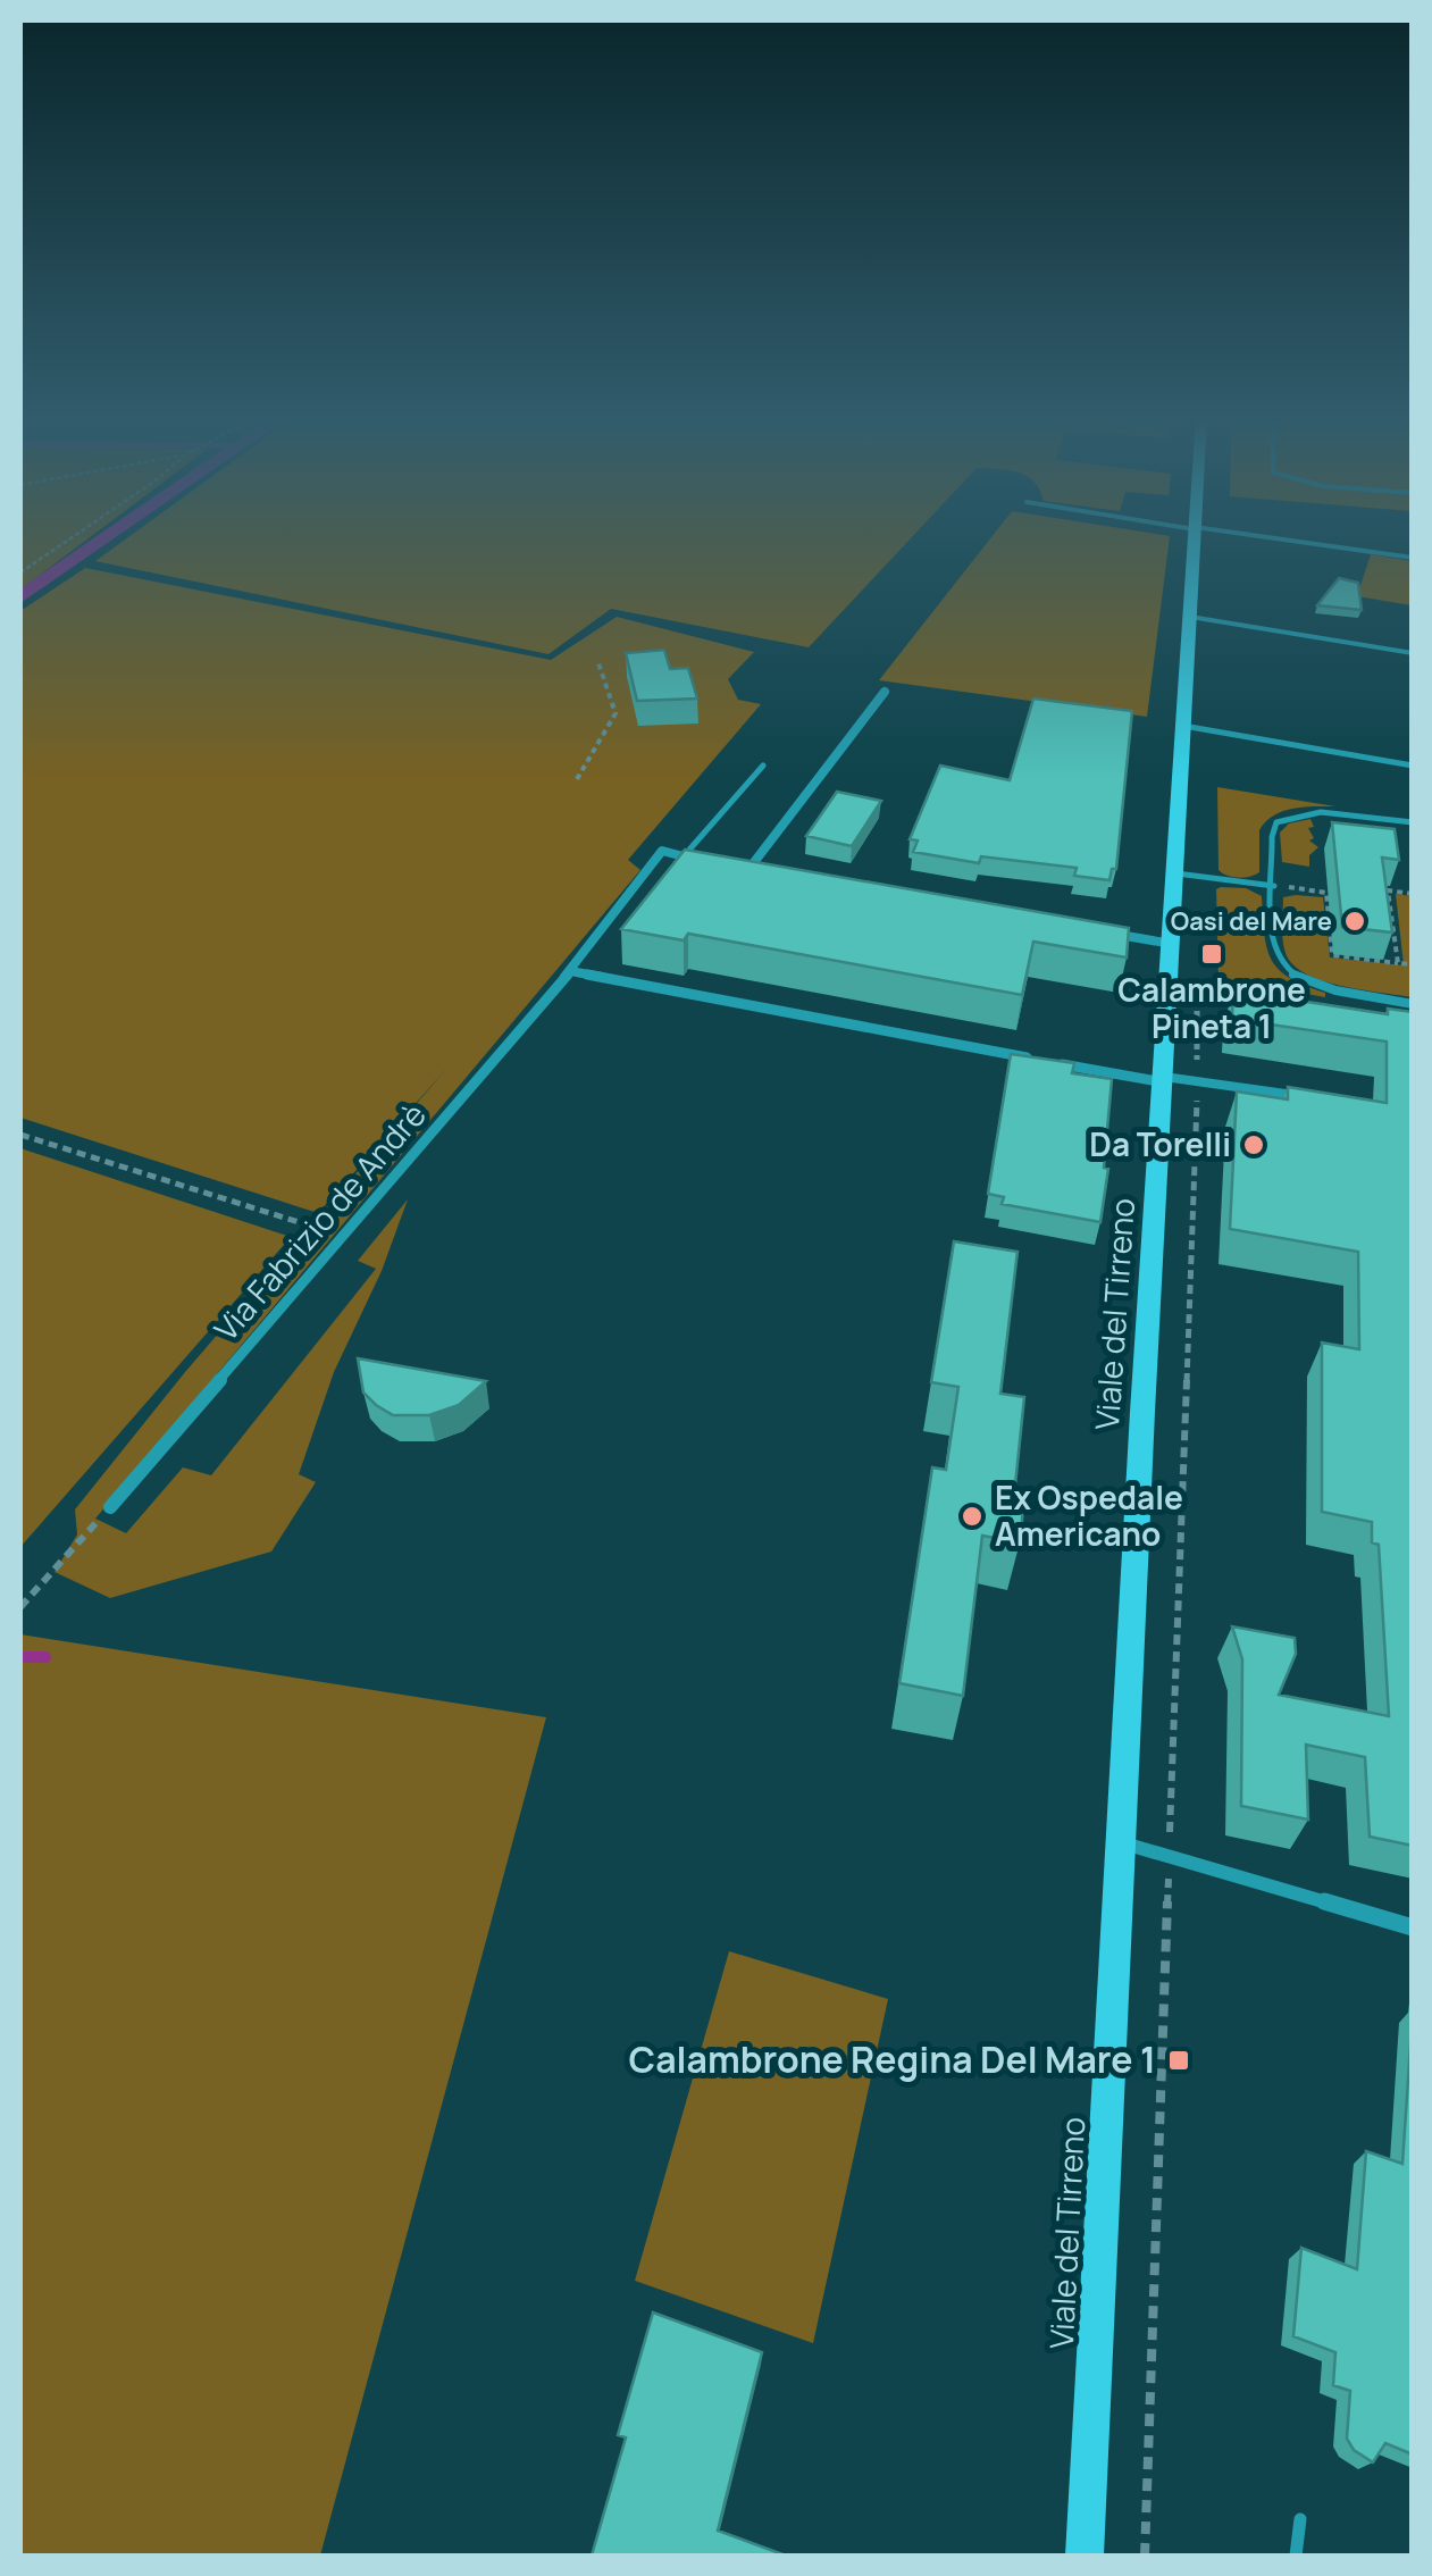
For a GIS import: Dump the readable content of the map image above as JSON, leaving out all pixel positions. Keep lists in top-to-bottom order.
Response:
{
  "streets": {
    "main road": ["Viale del Tirreno"],
    "street": ["Via Fabrizio de Andrè"]
  },
  "places": {
    "other": ["Oasi del Mare", "Da Torelli", "Ex Ospedale Americano"],
    "transit": ["Calambrone Pineta 1", "Calambrone Regina Del Mare 1"]
  }
}
